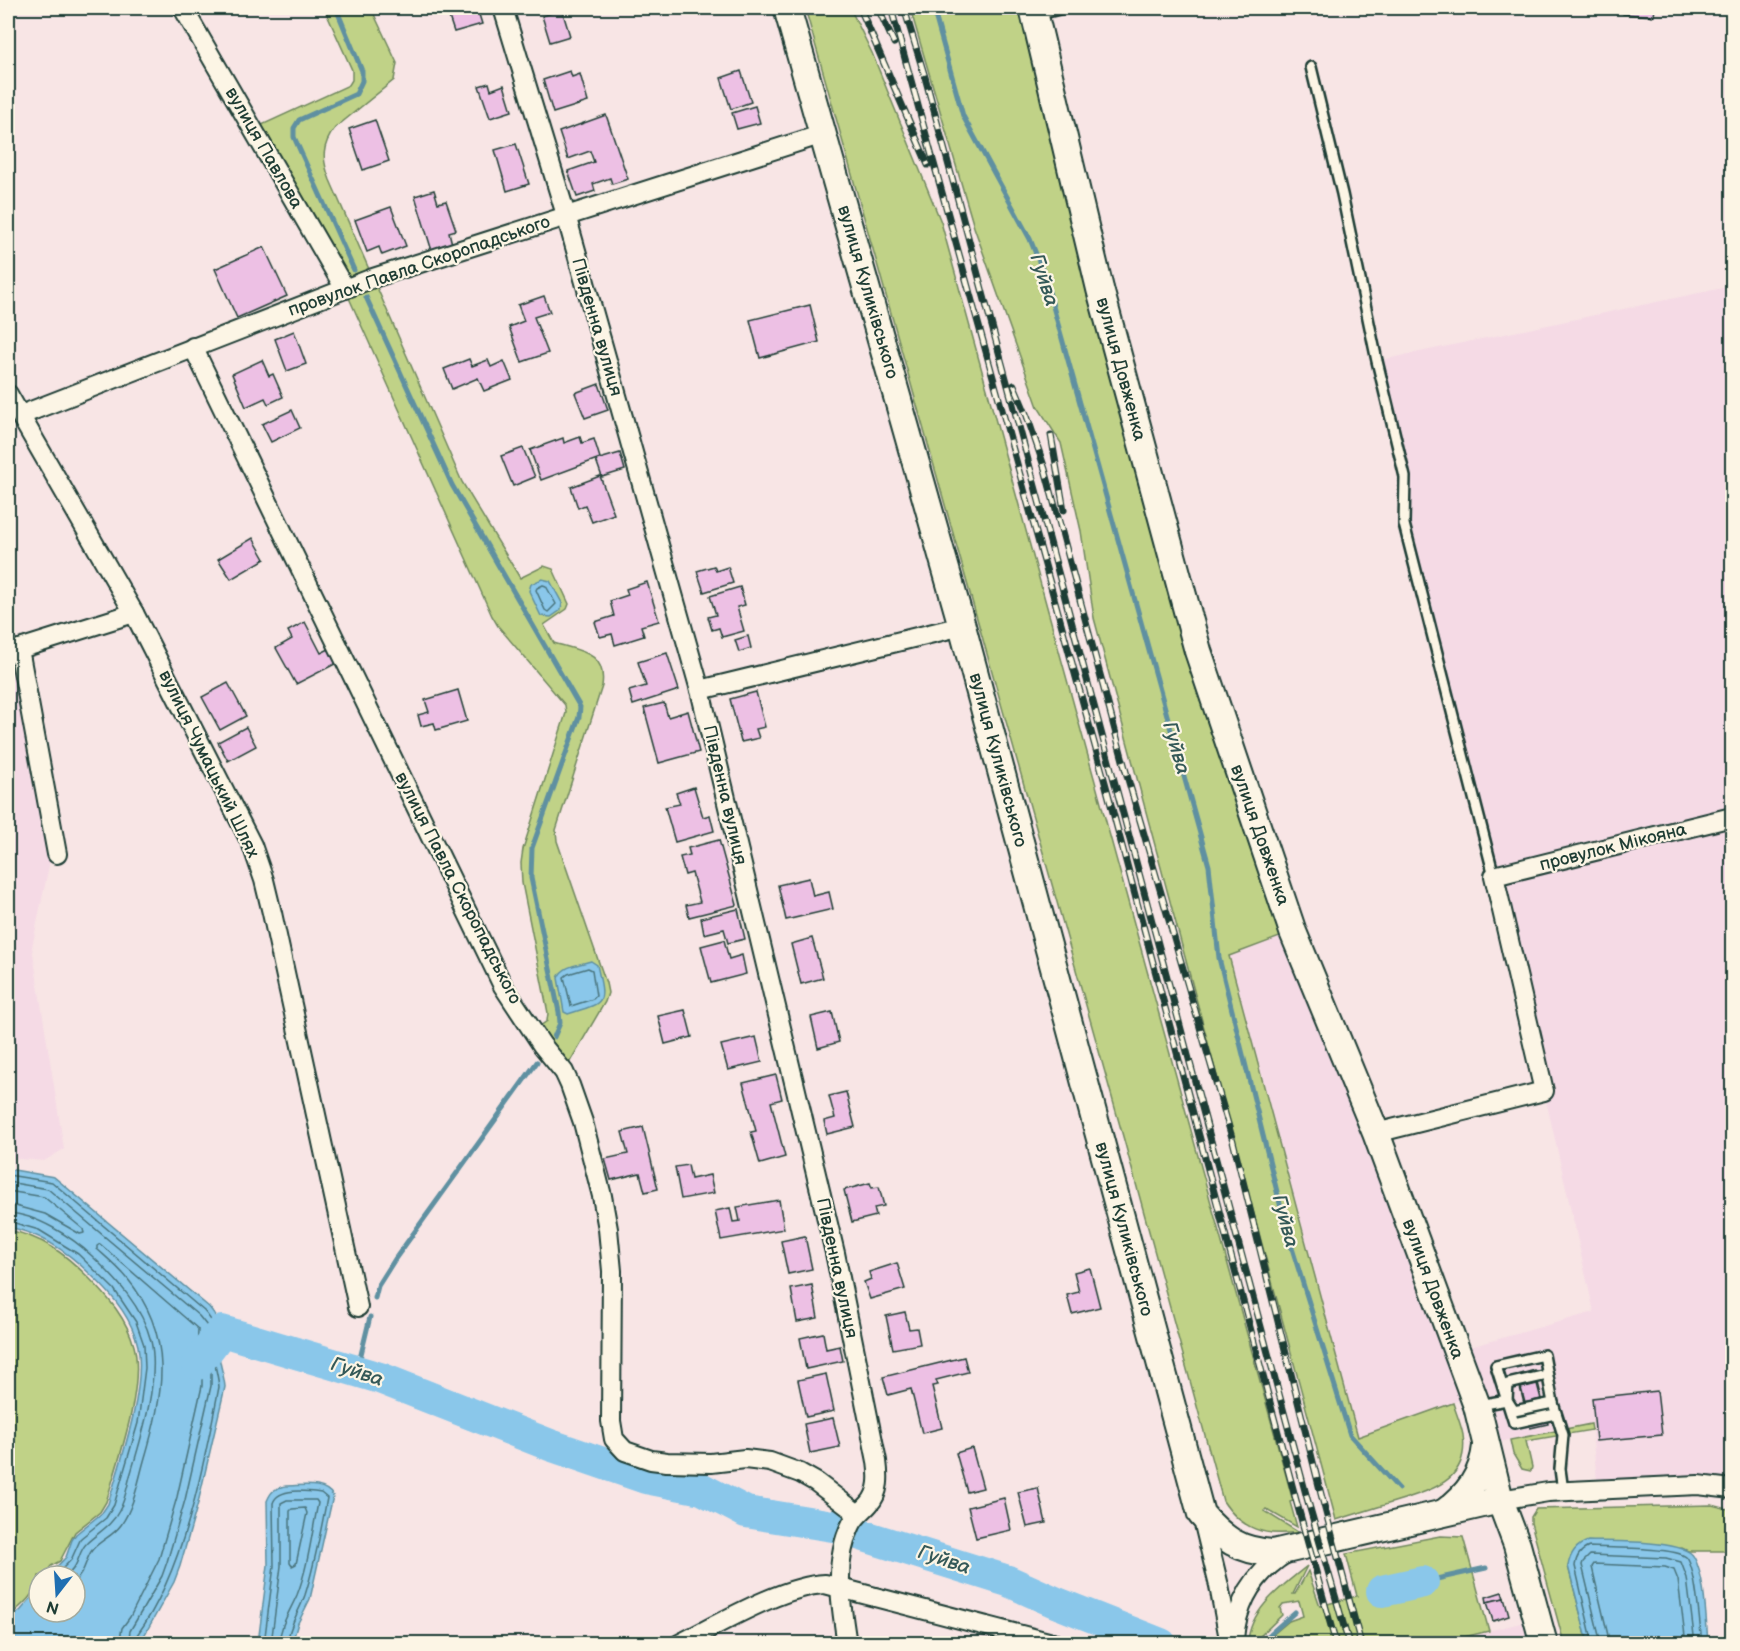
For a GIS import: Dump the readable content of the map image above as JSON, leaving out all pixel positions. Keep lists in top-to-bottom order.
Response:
{
  "streets": {
    "street": [
      "вулиця Павлова",
      "провулок Павла Скоропадського",
      "вулиця Куликівського",
      "Південна вулиця",
      "вулиця Довженка",
      "вулиця Чумацький Шлях",
      "провулок Мікояна",
      "вулиця Павла Скоропадського"
    ]
  },
  "crossings": [
    ["вулиця Павлова", "провулок Павла Скоропадського"],
    ["провулок Павла Скоропадського", "вулиця Куликівського"],
    ["провулок Павла Скоропадського", "Південна вулиця"],
    ["провулок Павла Скоропадського", "вулиця Чумацький Шлях"],
    ["провулок Павла Скоропадського", "вулиця Павла Скоропадського"],
    ["Південна вулиця", "вулиця Павла Скоропадського"]
  ],
  "water": ["Гуйва"],
  "north": "bottom"
}
